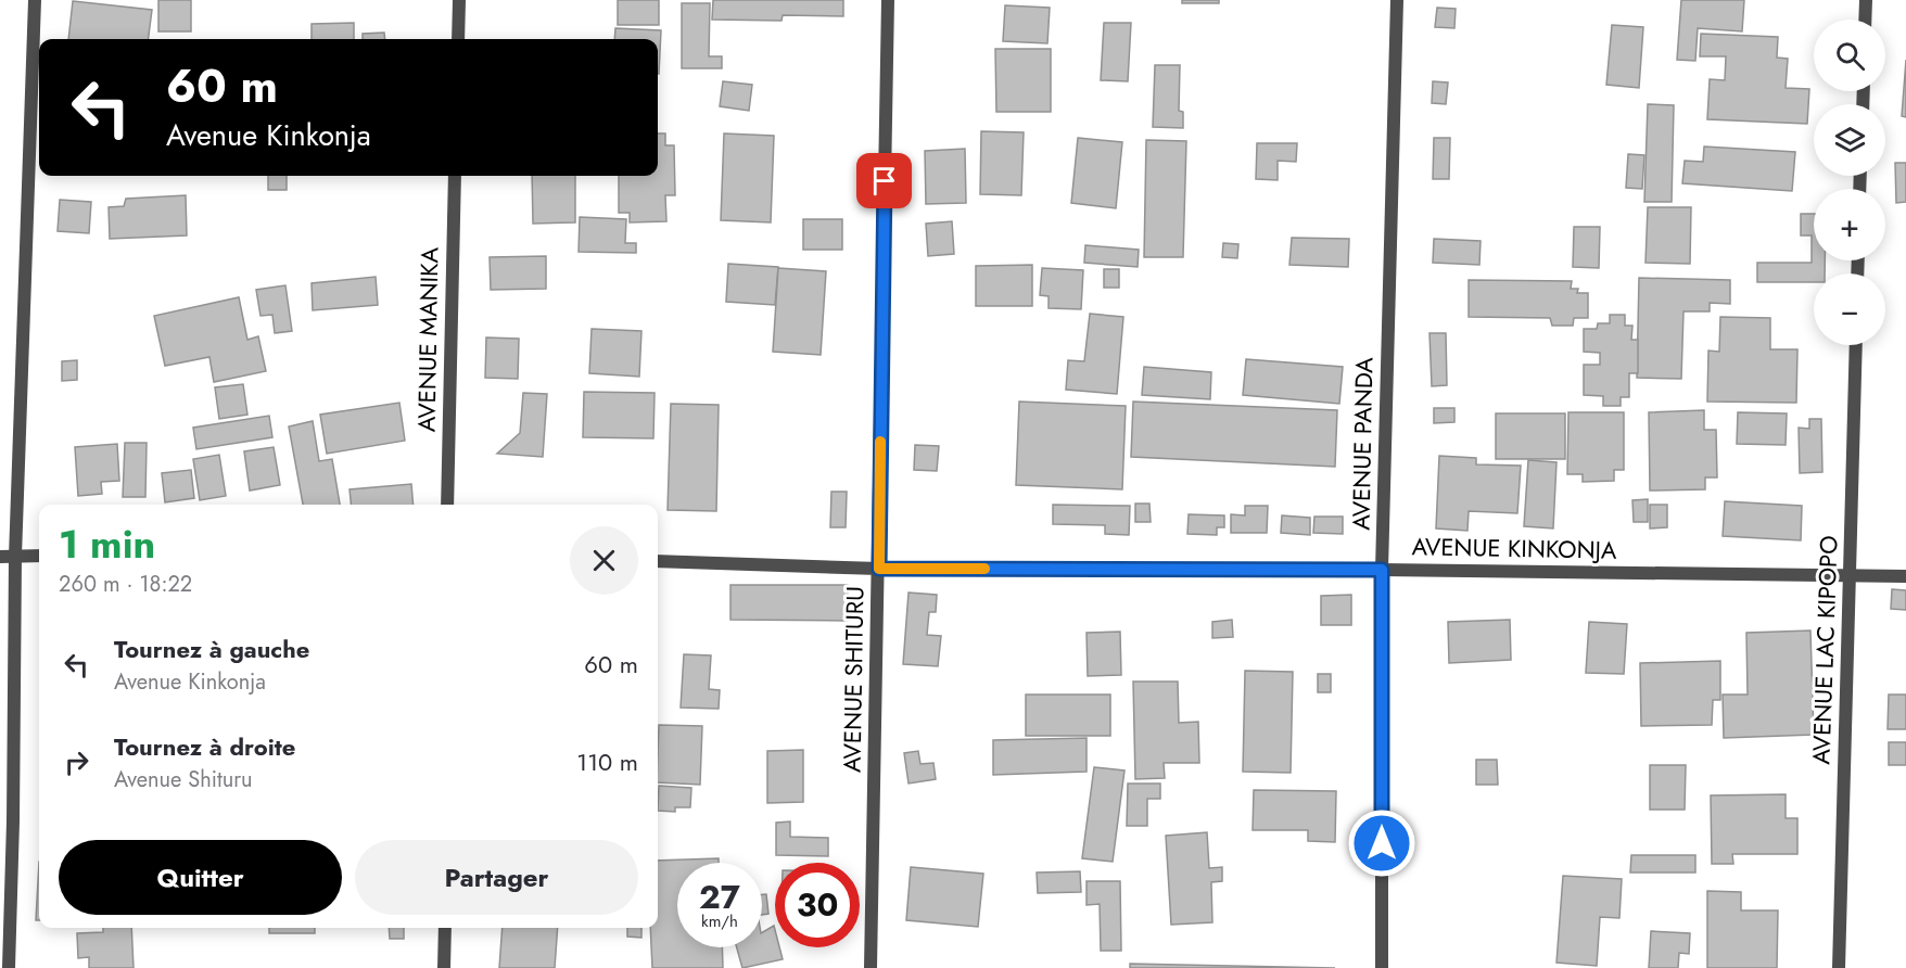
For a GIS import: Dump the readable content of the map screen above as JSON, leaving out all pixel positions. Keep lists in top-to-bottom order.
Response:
{
  "streets": {
    "street": [
      "AVENUE MANIKA",
      "AVENUE PANDA",
      "AVENUE KINKONJA",
      "AVENUE LAC KIPOPO",
      "AVENUE SHITURU"
    ]
  },
  "crossings": [
    ["AVENUE PANDA", "AVENUE KINKONJA"],
    ["AVENUE KINKONJA", "AVENUE LAC KIPOPO"],
    ["AVENUE KINKONJA", "AVENUE SHITURU"]
  ],
  "page": {
    "map_buttons": ["+", "−"],
    "turn": ["60 m", "Avenue Kinkonja"],
    "heading": ["1 min", "260 m · 18:22"],
    "list": [
      {
        "name": "Tournez à gauche",
        "note": "Avenue Kinkonja",
        "value": "60 m"
      },
      {
        "name": "Tournez à droite",
        "note": "Avenue Shituru",
        "value": "110 m"
      }
    ],
    "buttons": ["Quitter", "Partager"],
    "speed": "27 km/h",
    "limit": "30"
  }
}
